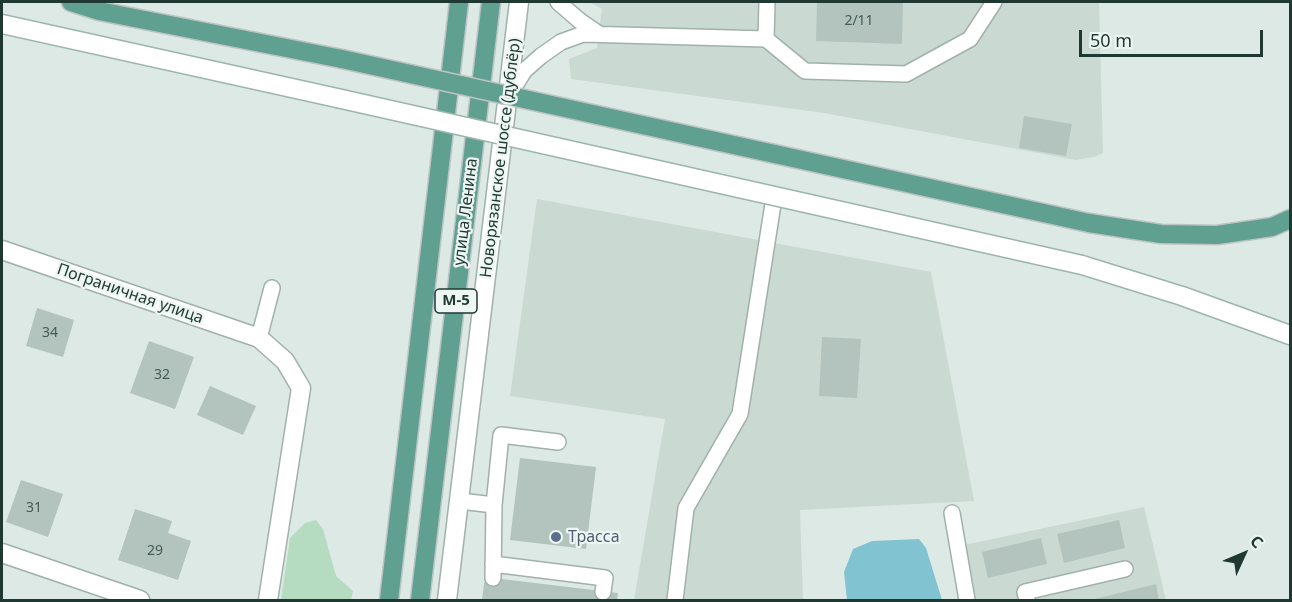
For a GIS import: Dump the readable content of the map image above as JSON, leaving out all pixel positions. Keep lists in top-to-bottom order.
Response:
{
  "streets": {
    "main road": [
      "Новорязанское шоссе (дублёр)",
      "улица Ленина",
      "Пограничная улица",
      "М-5"
    ]
  },
  "places": ["Трасса"],
  "house_numbers": [
    "2/11",
    "34",
    "32",
    "31",
    "29"
  ],
  "scale_bar": "50 m",
  "north": "top right"
}
